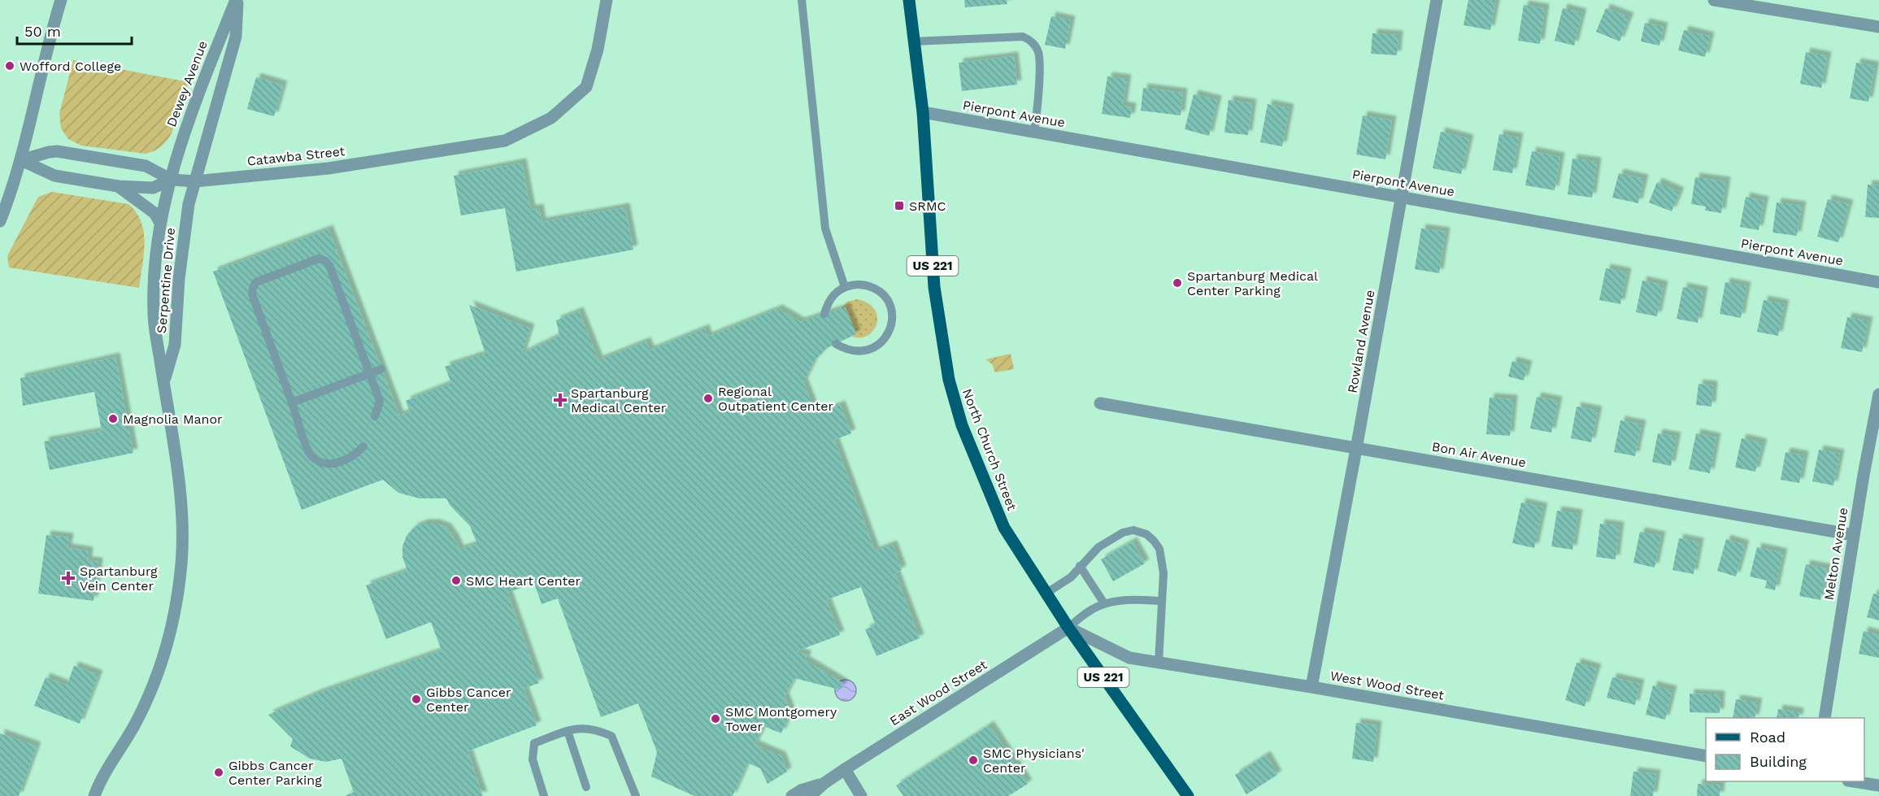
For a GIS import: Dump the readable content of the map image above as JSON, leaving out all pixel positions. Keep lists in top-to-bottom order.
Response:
{
  "streets": {
    "main road": ["US 221", "North Church Street"],
    "street": [
      "Dewey Avenue",
      "Pierpont Avenue",
      "Catawba Street",
      "Serpentine Drive",
      "Rowland Avenue",
      "Bon Air Avenue",
      "Melton Avenue",
      "West Wood Street",
      "East Wood Street"
    ]
  },
  "crossings": [
    ["Dewey Avenue", "Catawba Street"],
    ["Dewey Avenue", "Serpentine Drive"],
    ["Pierpont Avenue", "Rowland Avenue"],
    ["Pierpont Avenue", "North Church Street"],
    ["Catawba Street", "Serpentine Drive"],
    ["Rowland Avenue", "Bon Air Avenue"],
    ["Rowland Avenue", "West Wood Street"],
    ["North Church Street", "West Wood Street"],
    ["North Church Street", "East Wood Street"],
    ["Bon Air Avenue", "Melton Avenue"],
    ["West Wood Street", "East Wood Street"]
  ],
  "places": {
    "other": [
      "Wofford College",
      "Spartanburg Medical Center Parking",
      "Regional Outpatient Center",
      "Magnolia Manor",
      "SMC Heart Center",
      "Gibbs Cancer Center",
      "SMC Montgomery Tower",
      "SMC Physicians' Center",
      "Gibbs Cancer Center Parking"
    ],
    "transit": ["SRMC"],
    "health": ["Spartanburg Medical Center", "Spartanburg Vein Center"]
  },
  "legend": ["Road", "Building"],
  "scale_bar": "50 m"
}
